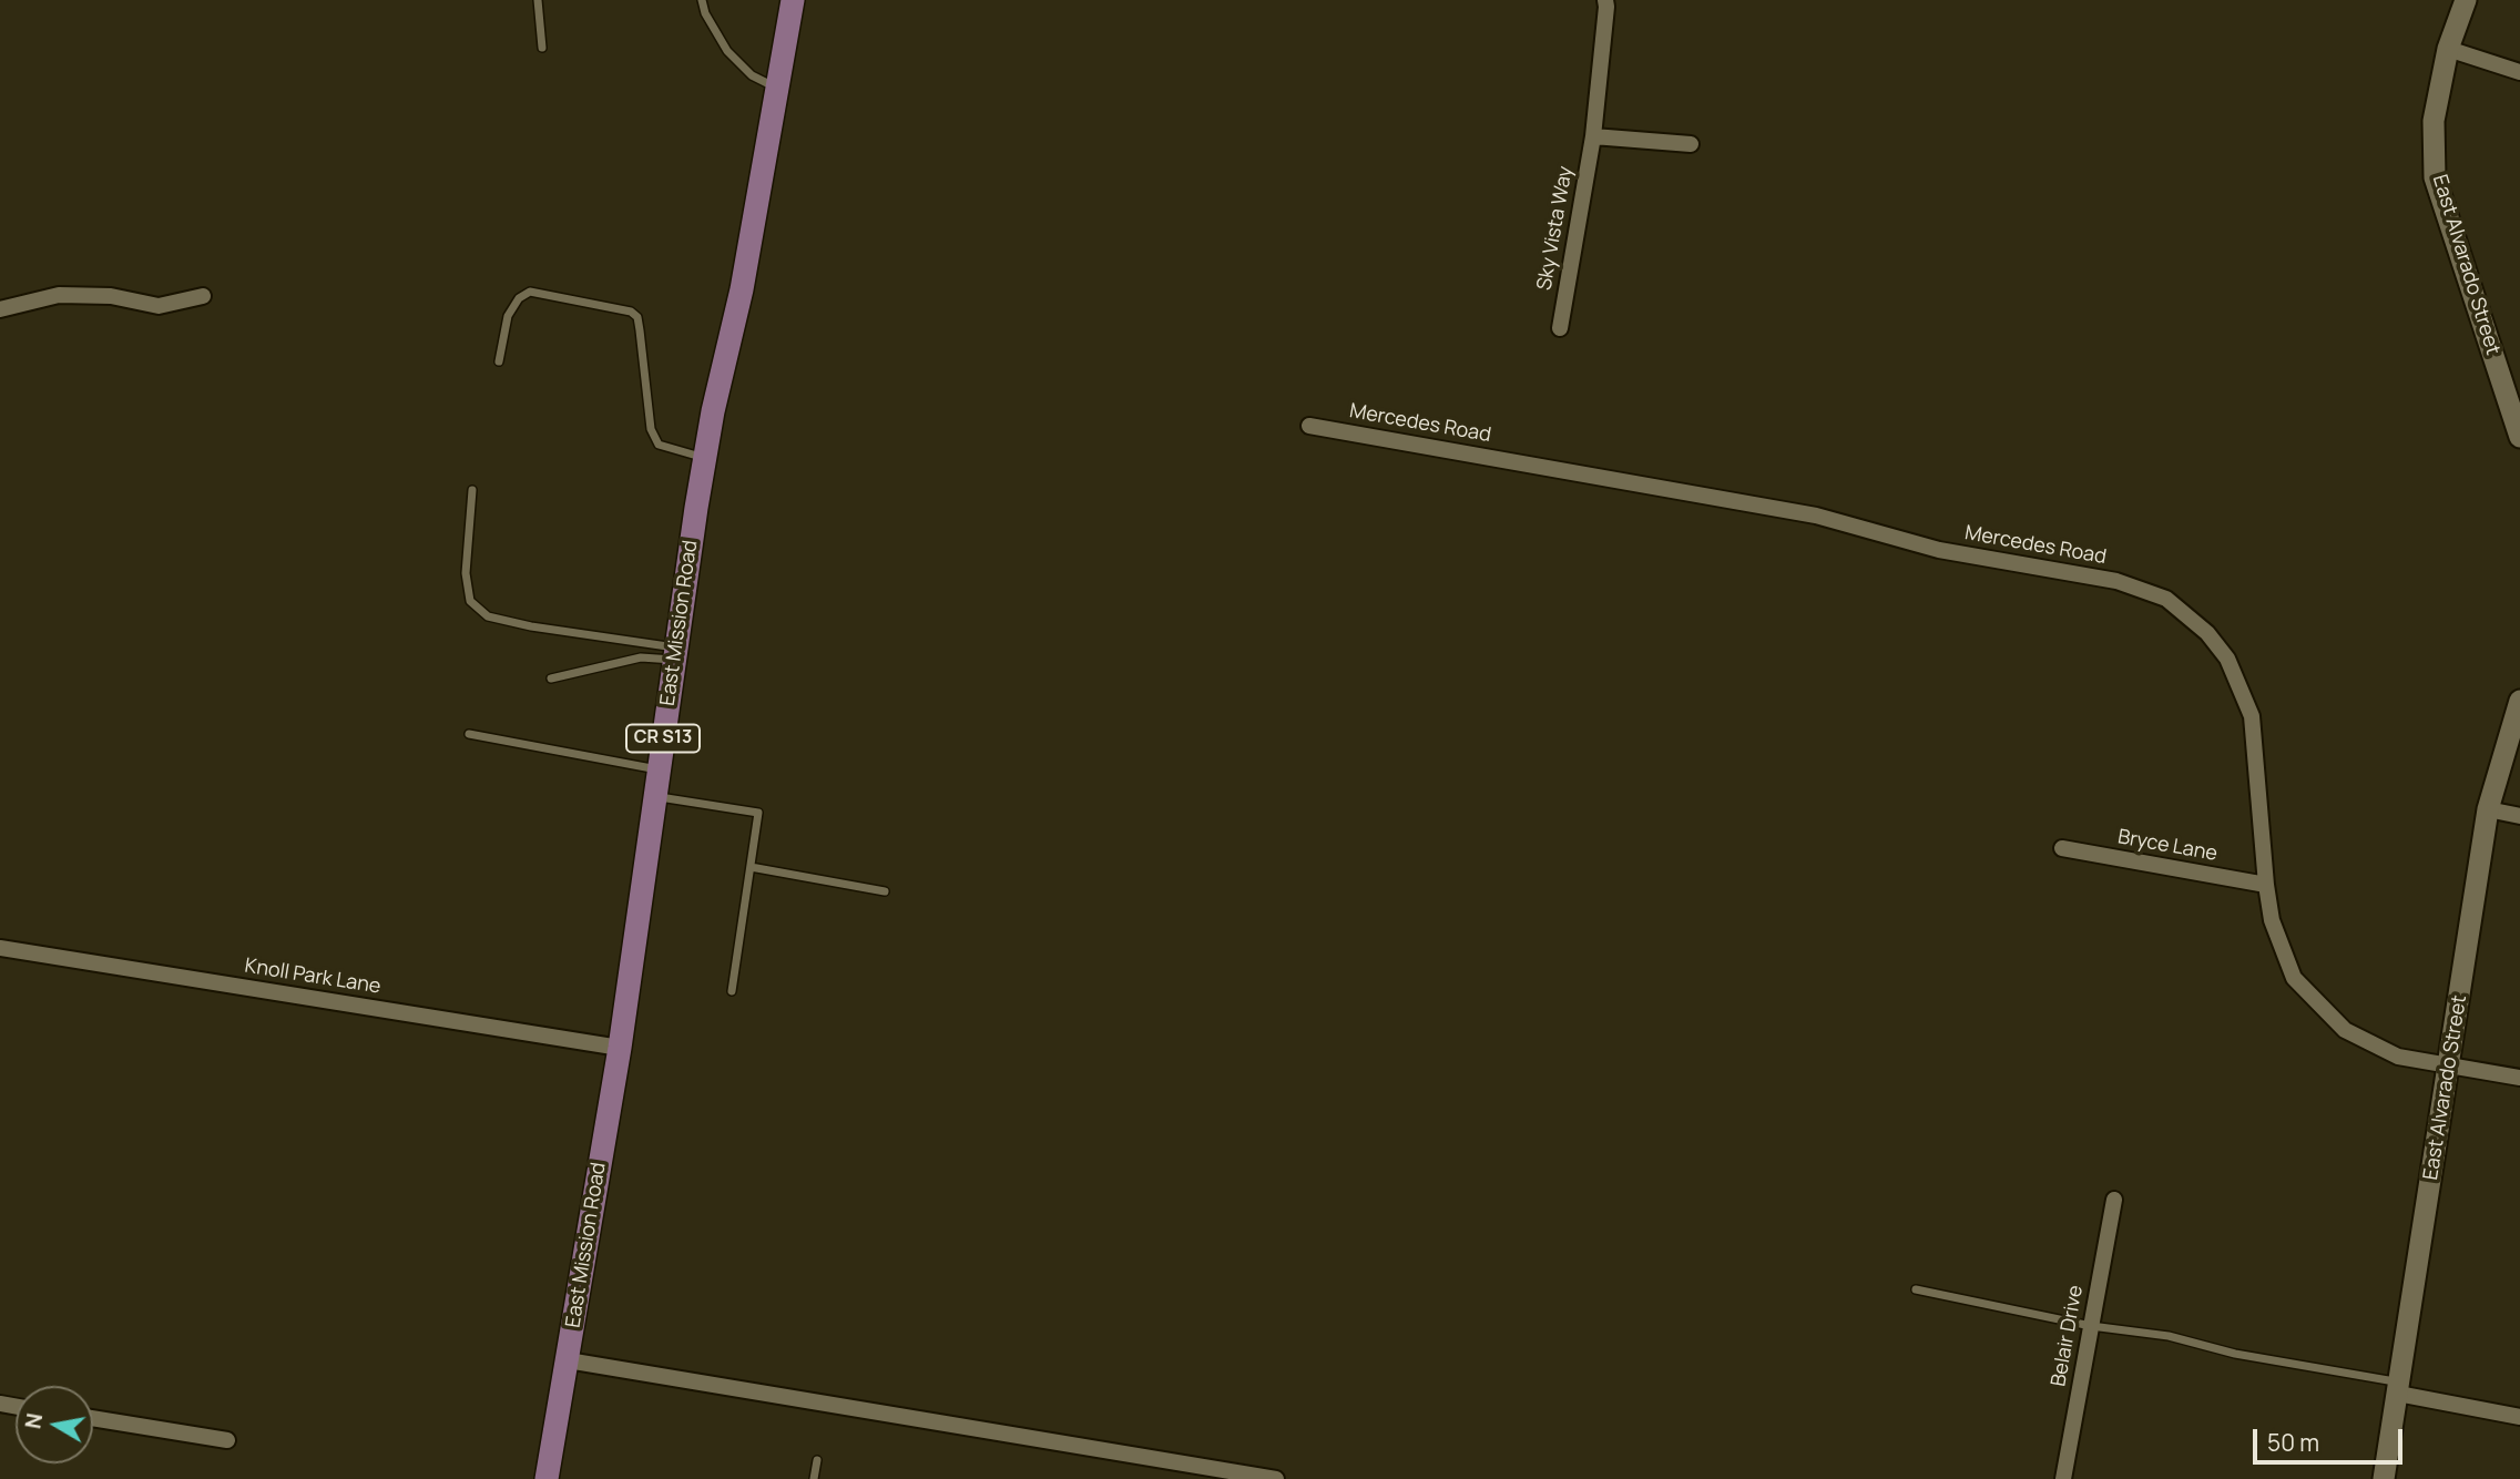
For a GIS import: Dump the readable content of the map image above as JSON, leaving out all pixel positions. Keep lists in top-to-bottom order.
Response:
{
  "streets": {
    "main road": ["East Mission Road", "CR S13"],
    "street": [
      "Sky Vista Way",
      "East Alvarado Street",
      "Mercedes Road",
      "Bryce Lane",
      "Knoll Park Lane",
      "Belair Drive"
    ]
  },
  "crossings": [
    ["East Alvarado Street", "Mercedes Road"],
    ["Mercedes Road", "Bryce Lane"],
    ["East Mission Road", "Knoll Park Lane"]
  ],
  "scale_bar": "50 m",
  "north": "left"
}
